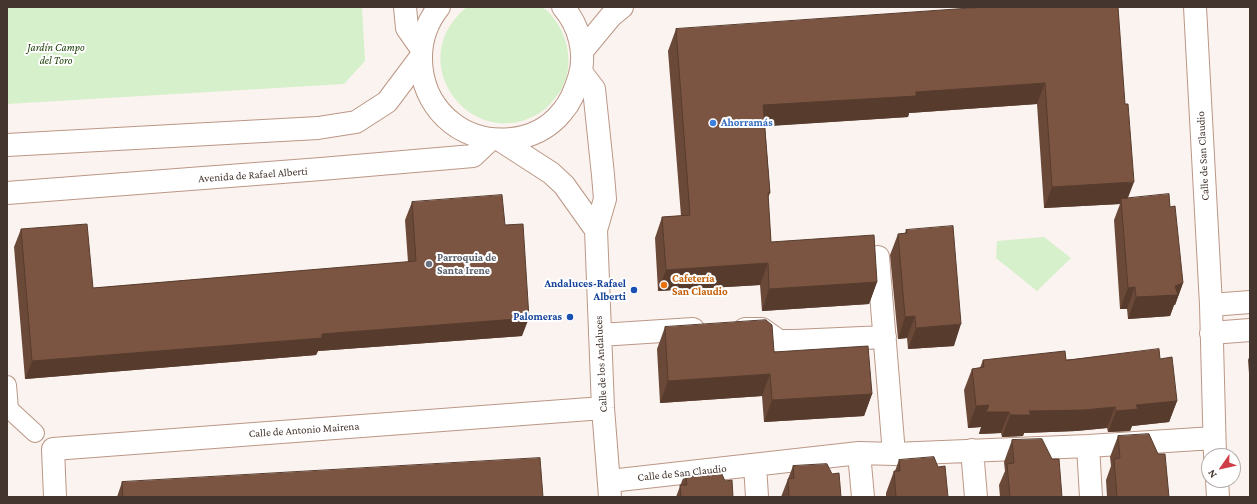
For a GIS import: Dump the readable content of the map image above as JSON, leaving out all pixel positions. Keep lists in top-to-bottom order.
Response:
{
  "streets": {
    "street": [
      "Calle de San Claudio",
      "Avenida de Rafael Alberti",
      "Calle de los Andaluces",
      "Calle de Antonio Mairena"
    ]
  },
  "crossings": [
    ["Calle de San Claudio", "Calle de los Andaluces"],
    ["Calle de los Andaluces", "Calle de Antonio Mairena"]
  ],
  "parks": ["Jardín Campo del Toro"],
  "places": [
    "Ahorramás",
    "Parroquia de Santa Irene",
    "Cafetería San Claudio",
    "Andaluces-Rafael Alberti",
    "Palomeras"
  ],
  "north": "bottom left"
}
